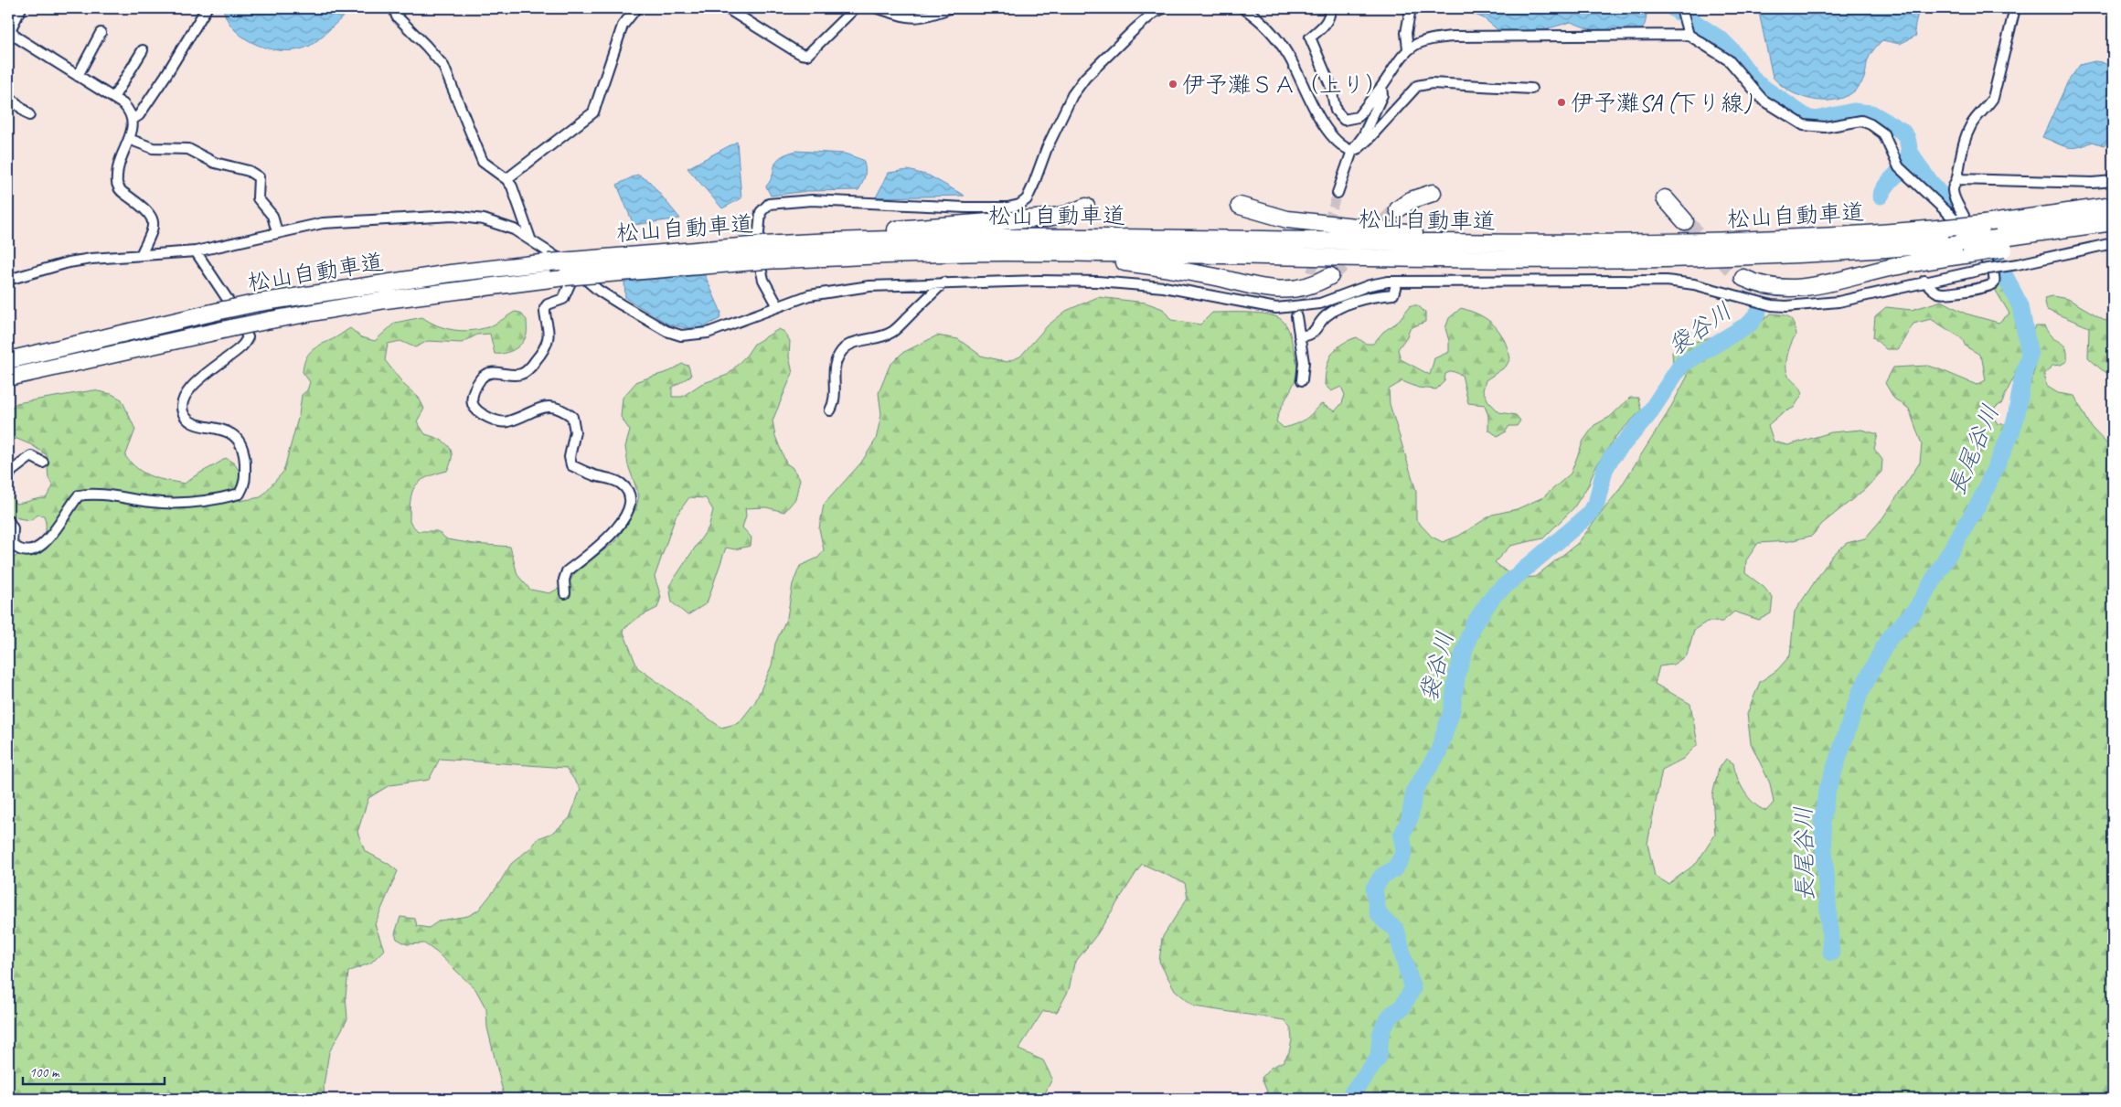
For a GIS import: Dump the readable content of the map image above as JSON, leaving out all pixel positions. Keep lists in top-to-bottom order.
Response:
{
  "streets": {
    "highway": ["松山自動車道"]
  },
  "water": ["袋谷川", "長尾谷川"],
  "places": ["伊予灘ＳＡ（上り）", "伊予灘SA (下り線)"],
  "scale_bar": "100 m"
}
